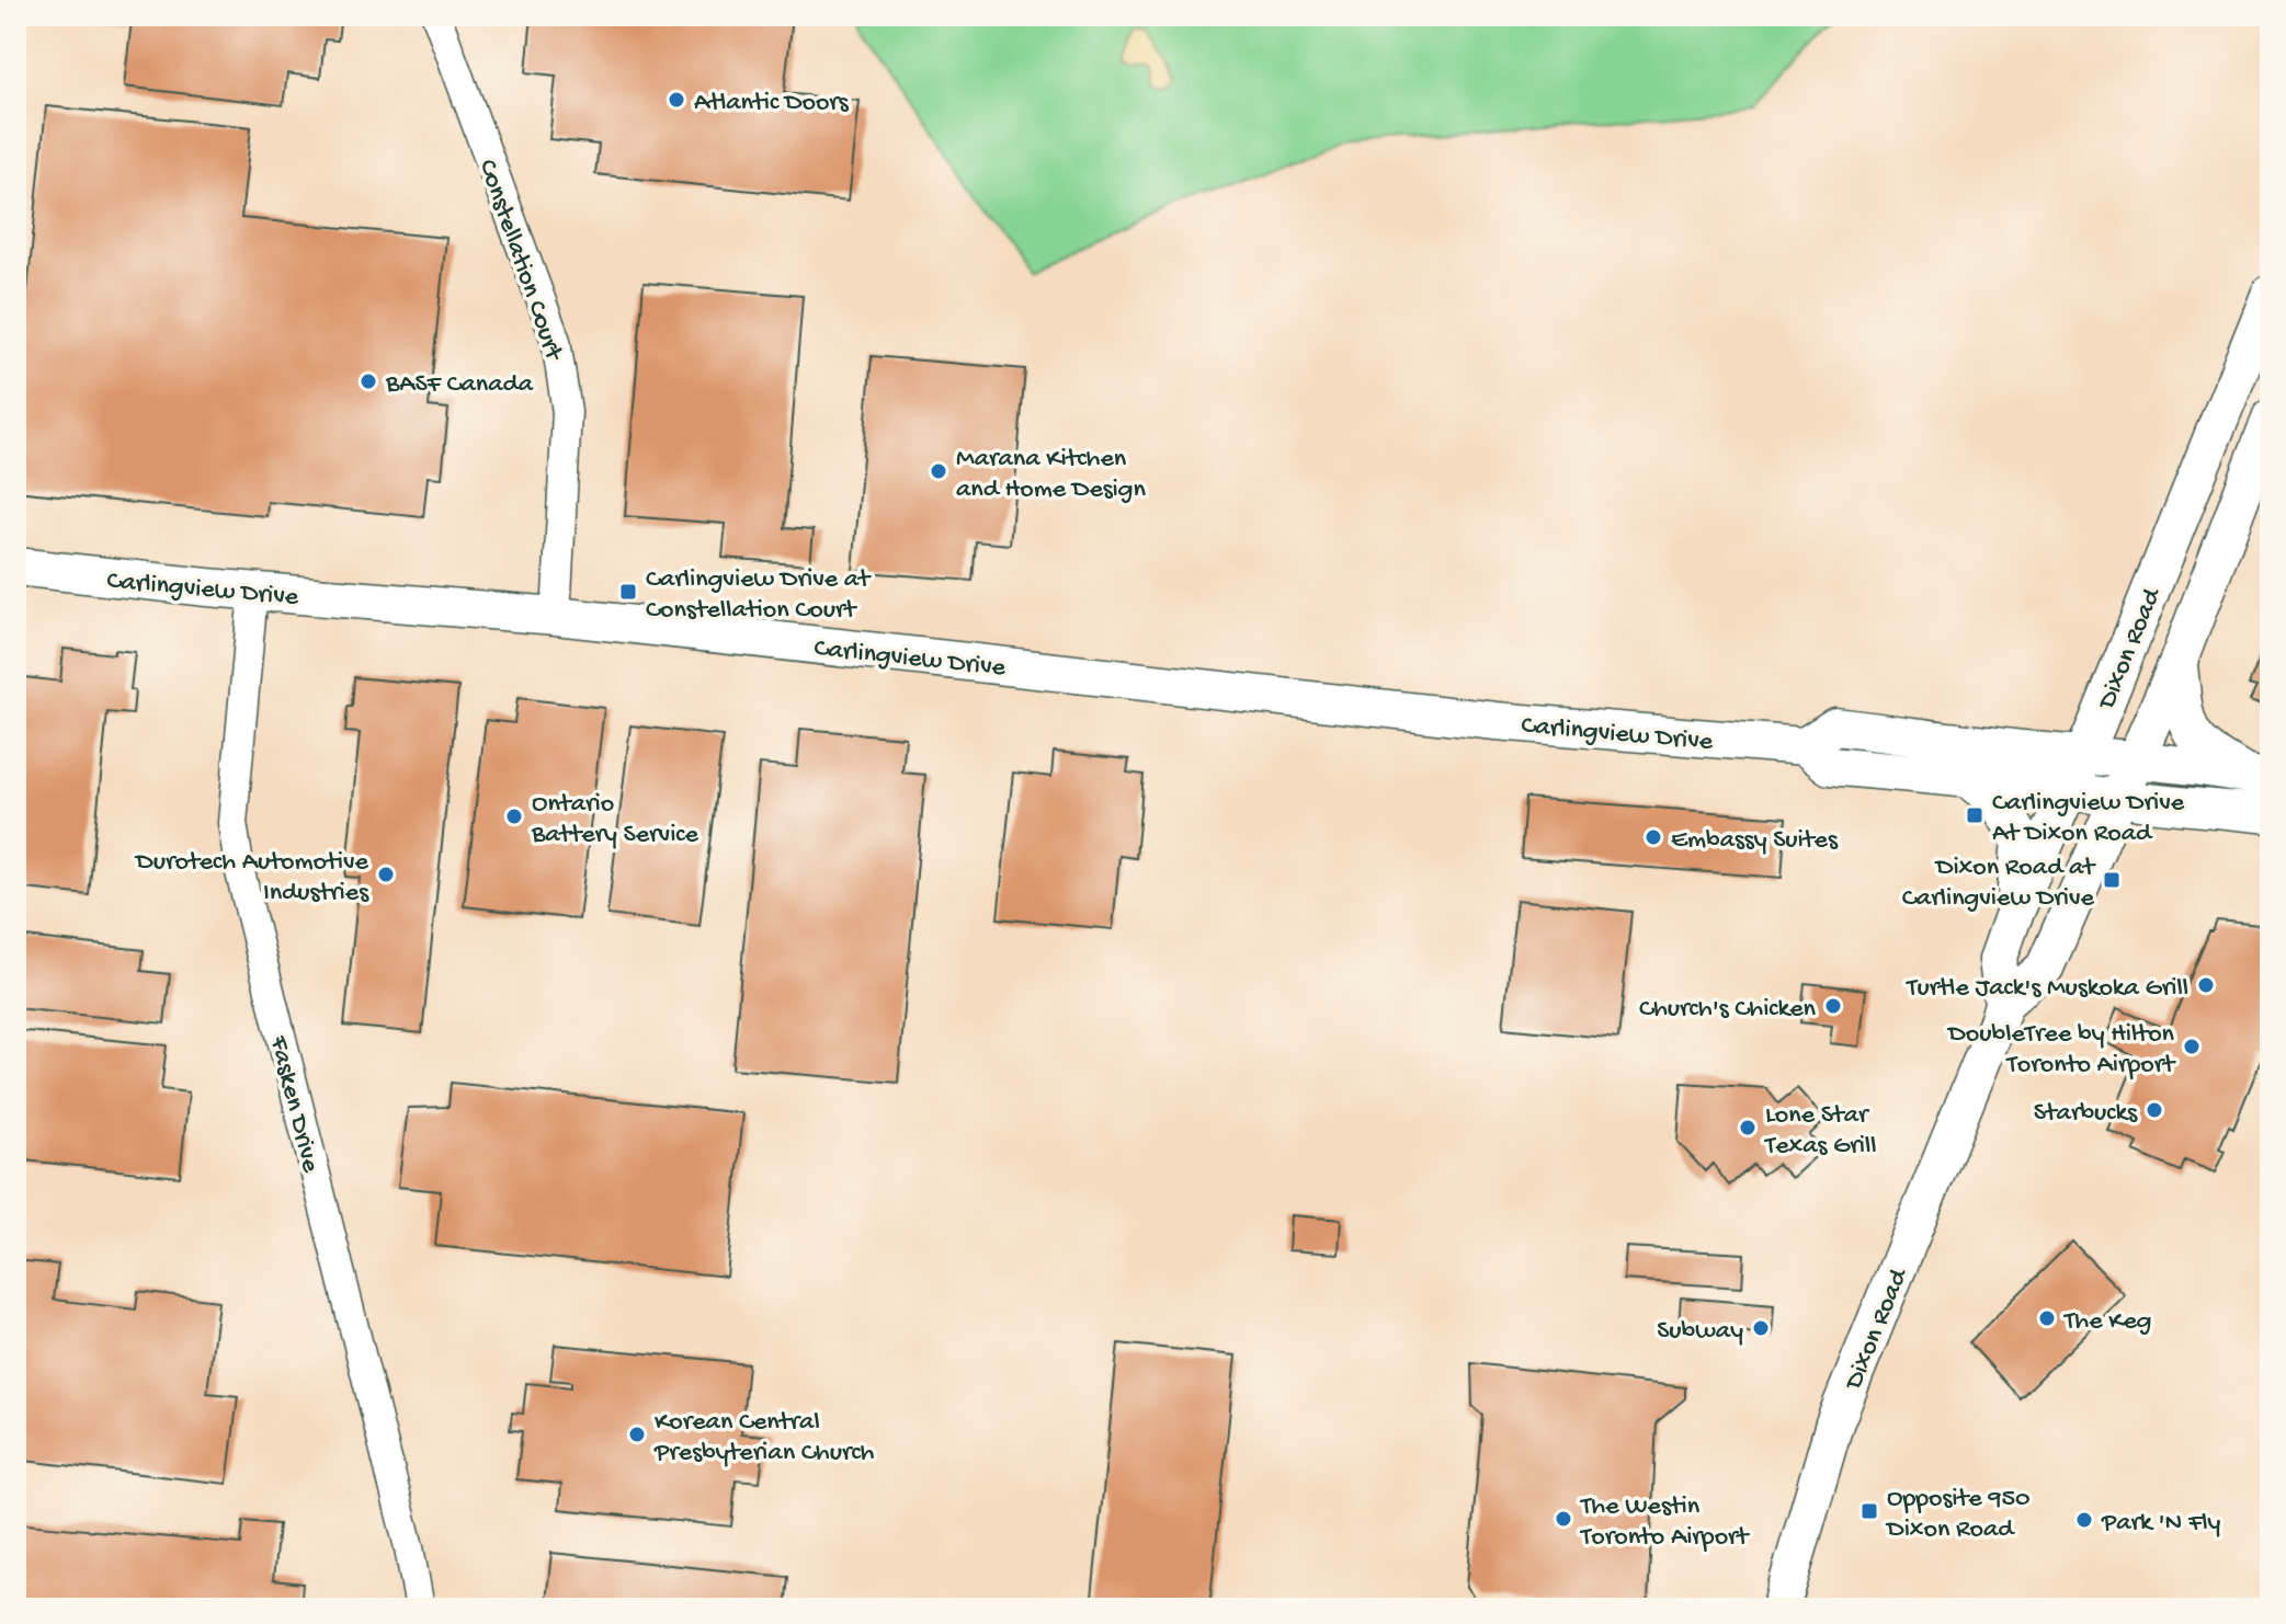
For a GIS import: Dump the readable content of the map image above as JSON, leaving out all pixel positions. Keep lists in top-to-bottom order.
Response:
{
  "streets": {
    "main road": ["Carlingview Drive", "Dixon Road"],
    "street": ["Constellation Court", "Fasken Drive"]
  },
  "crossings": [
    ["Constellation Court", "Carlingview Drive"],
    ["Carlingview Drive", "Dixon Road"],
    ["Carlingview Drive", "Fasken Drive"]
  ],
  "places": {
    "other": [
      "Atlantic Doors",
      "BASF Canada",
      "Marana Kitchen and Home Design",
      "Ontario Battery Service",
      "Embassy Suites",
      "Durotech Automotive Industries",
      "Turtle Jack's Muskoka Grill",
      "Church's Chicken",
      "DoubleTree by Hilton Toronto Airport",
      "Starbucks",
      "Lone Star Texas Grill",
      "The Keg",
      "Subway",
      "Korean Central Presbyterian Church",
      "The Westin Toronto Airport",
      "Park 'N Fly"
    ],
    "transit": [
      "Carlingview Drive at Constellation Court",
      "Carlingview Drive At Dixon Road",
      "Dixon Road at Carlingview Drive",
      "Opposite 950 Dixon Road"
    ]
  }
}
